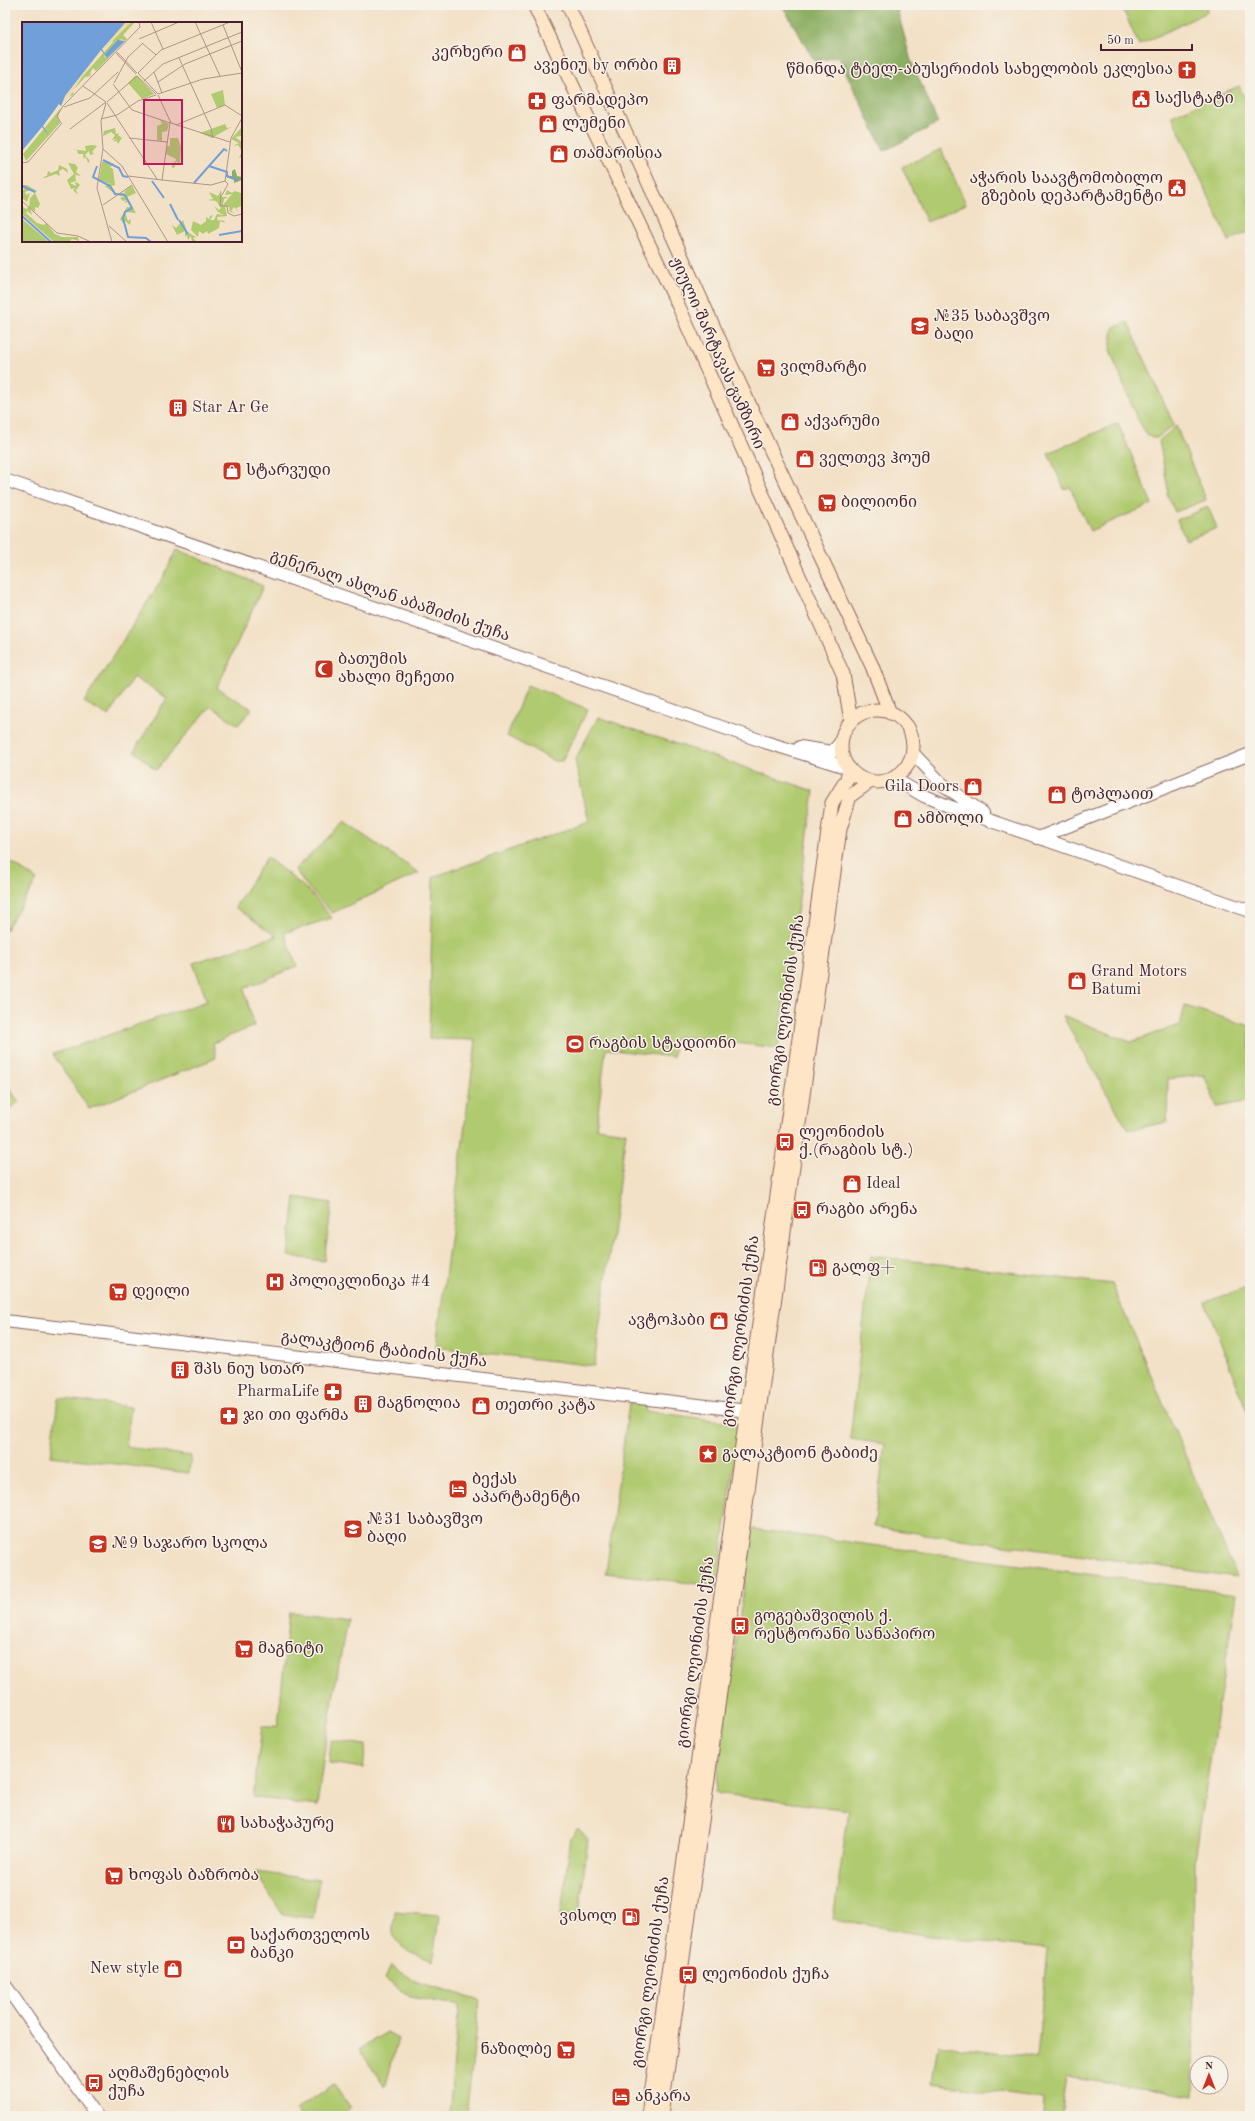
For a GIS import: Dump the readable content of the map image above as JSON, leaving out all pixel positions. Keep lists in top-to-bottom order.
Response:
{
  "streets": {
    "main road": ["ჟიული შარტავას გამზირი", "გიორგი ლეონიძის ქუჩა"],
    "street": ["გენერალ ასლან აბაშიძის ქუჩა", "გალაკტიონ ტაბიძის ქუჩა"]
  },
  "crossings": [
    ["ჟიული შარტავას გამზირი", "გენერალ ასლან აბაშიძის ქუჩა"],
    ["ჟიული შარტავას გამზირი", "გიორგი ლეონიძის ქუჩა"],
    ["გენერალ ასლან აბაშიძის ქუჩა", "გიორგი ლეონიძის ქუჩა"],
    ["გიორგი ლეონიძის ქუჩა", "გალაკტიონ ტაბიძის ქუჩა"]
  ],
  "places": {
    "shop": [
      "კერხერი",
      "ლუმენი",
      "თამარისია",
      "აქვარუმი",
      "ველთევ ჰოუმ",
      "სტარვუდი",
      "Gila Doors",
      "ტოპლაით",
      "ამბოლი",
      "Grand Motors Batumi",
      "Ideal",
      "ავტოჰაბი",
      "თეთრი კატა",
      "New style"
    ],
    "building": [
      "ავენიუ by ორბი",
      "Star Ar Ge",
      "შპს ნიუ სთარ",
      "მაგნოლია"
    ],
    "church": ["წმინდა ტბელ-აბუსერიძის სახელობის ეკლესია"],
    "public building": ["საქსტატი", "აჭარის საავტომობილო გზების დეპარტამენტი"],
    "pharmacy": ["ფარმადეპო", "PharmaLife", "ჯი თი ფარმა"],
    "school or university": ["№35 საბავშვო ბაღი", "№31 საბავშვო ბაღი", "№9 საჯარო სკოლა"],
    "supermarket": [
      "ვილმარტი",
      "ბილიონი",
      "დეილი",
      "მაგნიტი",
      "Ხოფას Ბაზრობა",
      "ნაზილბე"
    ],
    "mosque": ["ბათუმის ახალი მეჩეთი"],
    "sports": ["რაგბის სტადიონი"],
    "bus stop": [
      "ლეონიძის ქ.(რაგბის სტ.)",
      "რაგბი არენა",
      "გოგებაშვილის ქ. რესტორანი სანაპირო",
      "ლეონიძის ქუჩა",
      "აღმაშენებლის ქუჩა"
    ],
    "fuel station": ["გალფ+", "ვისოლ"],
    "hospital": ["პოლიკლინიკა #4"],
    "place": ["გალაკტიონ ტაბიძე"],
    "hotel": ["ბექას აპარტამენტი", "ანკარა"],
    "restaurant": ["სახაჭაპურე"],
    "bank": ["საქართველოს ბანკი"]
  },
  "scale_bar": "50 m",
  "north": "top"
}
